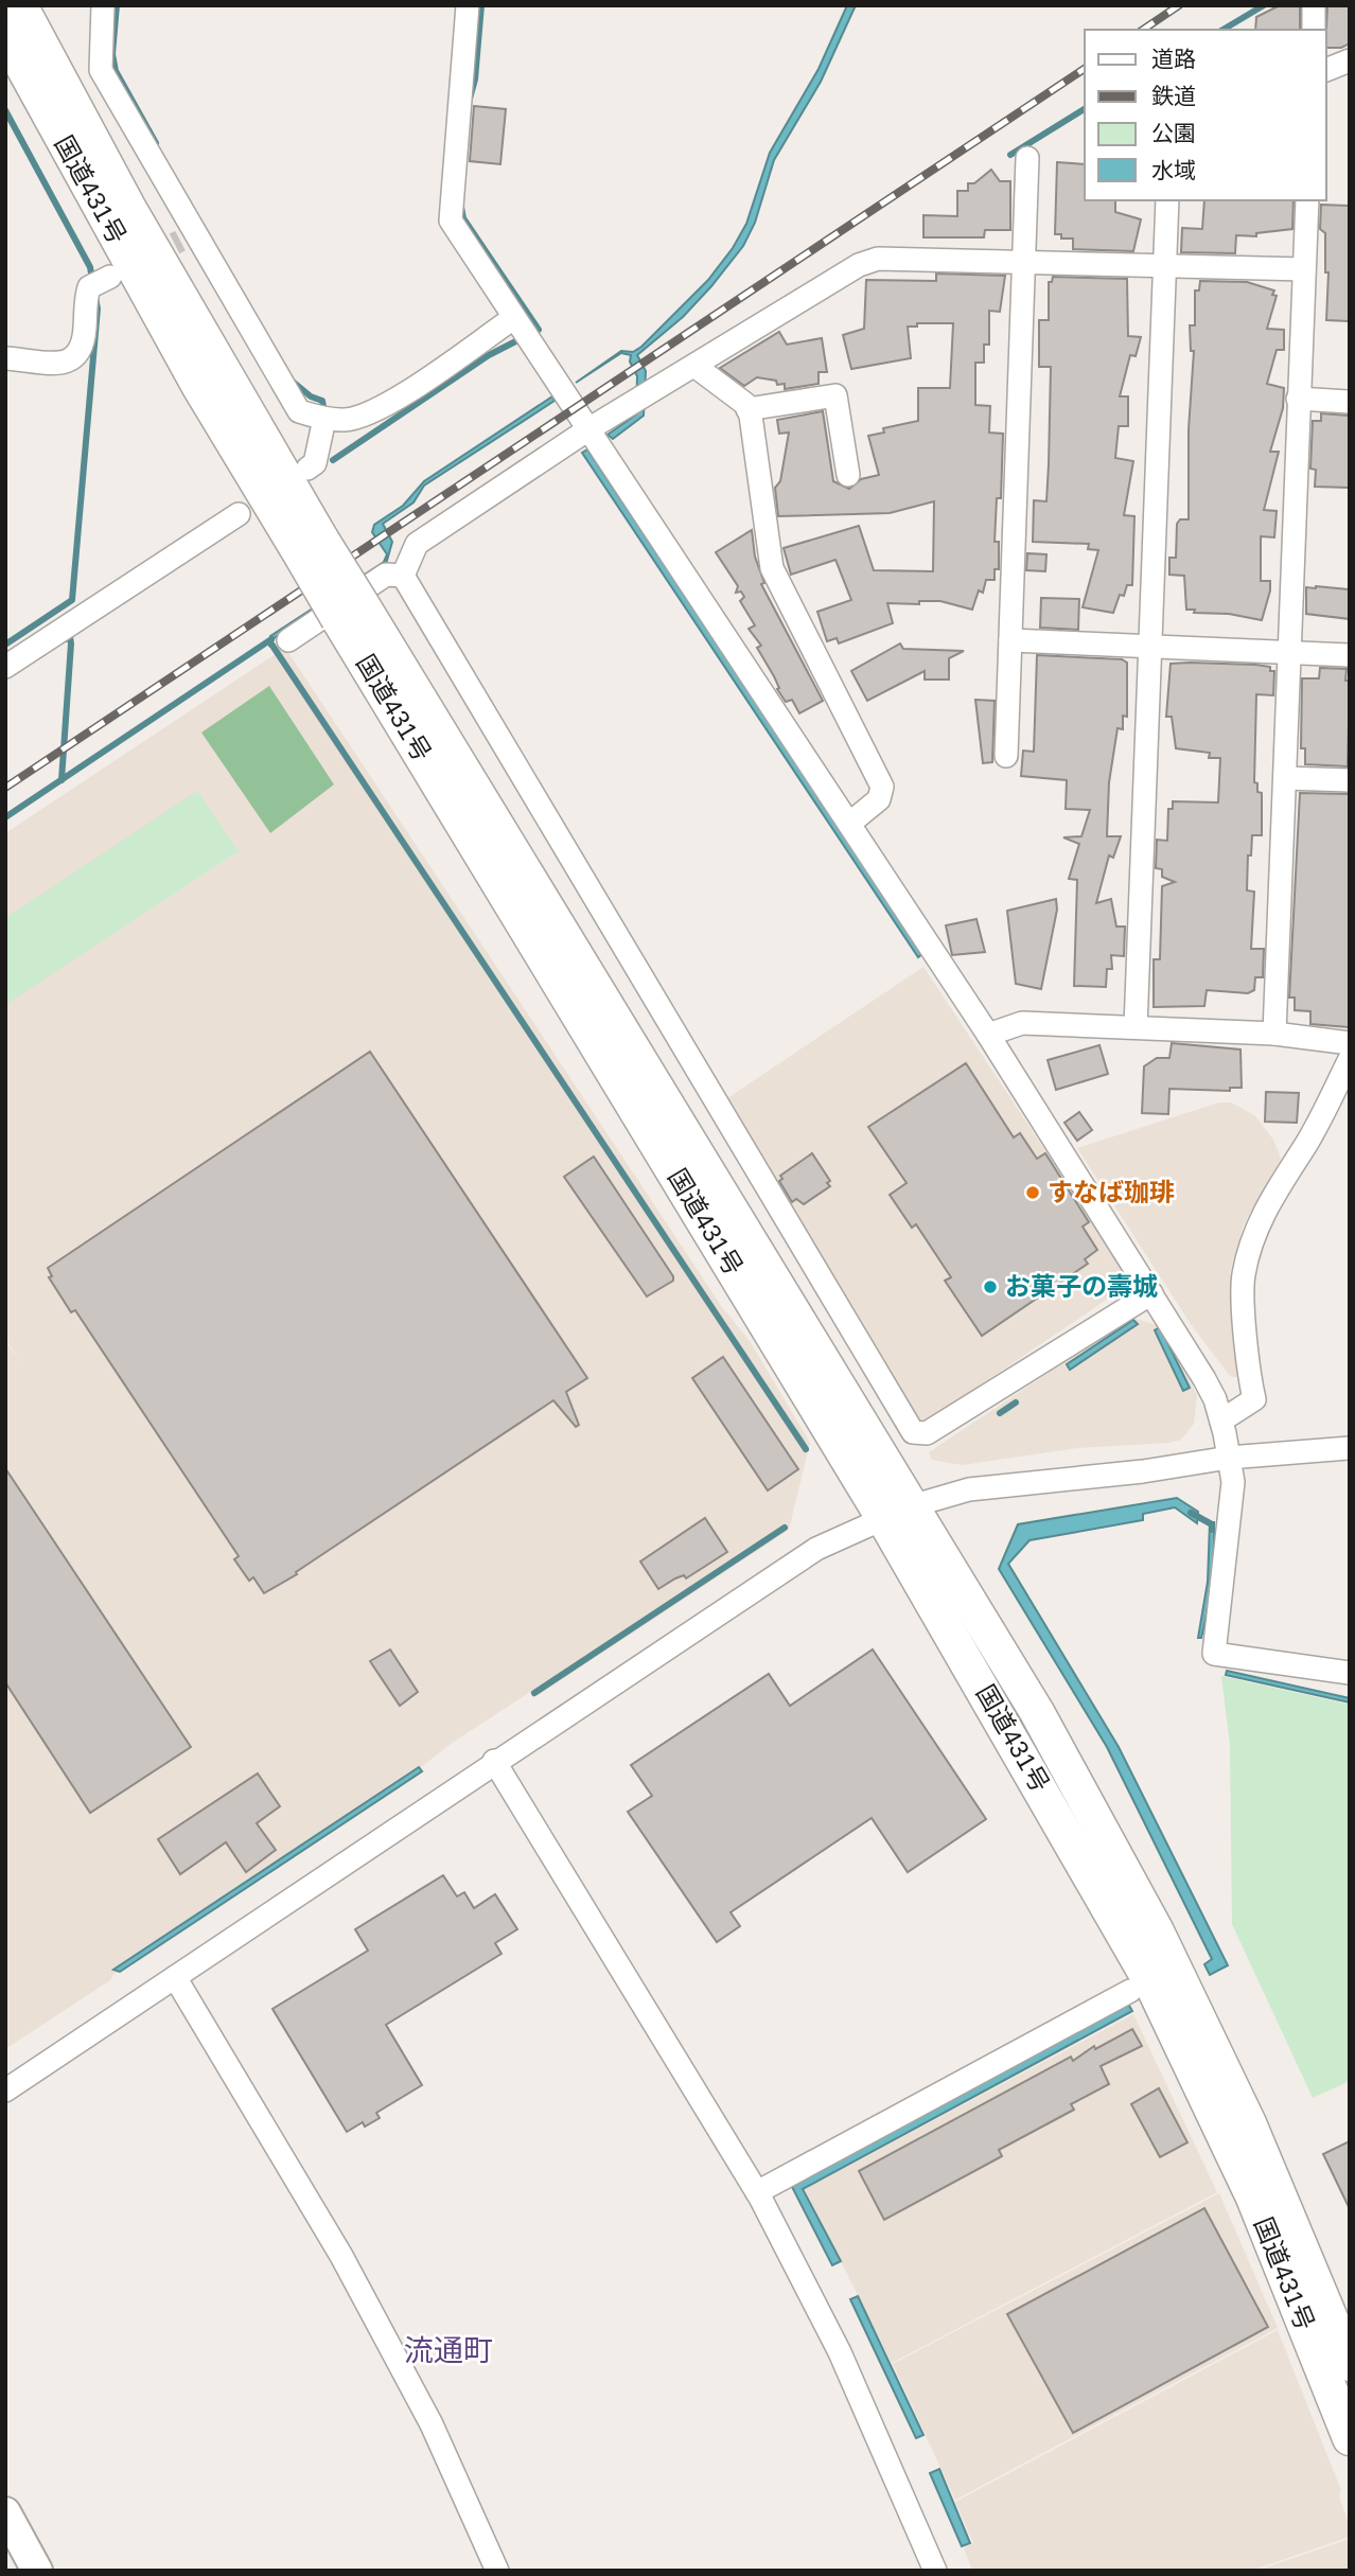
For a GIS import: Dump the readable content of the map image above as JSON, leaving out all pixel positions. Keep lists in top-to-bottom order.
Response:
{
  "streets": {
    "highway": ["国道431号"]
  },
  "districts": ["流通町"],
  "places": ["すなば珈琲", "お菓子の壽城"],
  "legend": [
    "道路",
    "鉄道",
    "公園",
    "水域"
  ]
}
